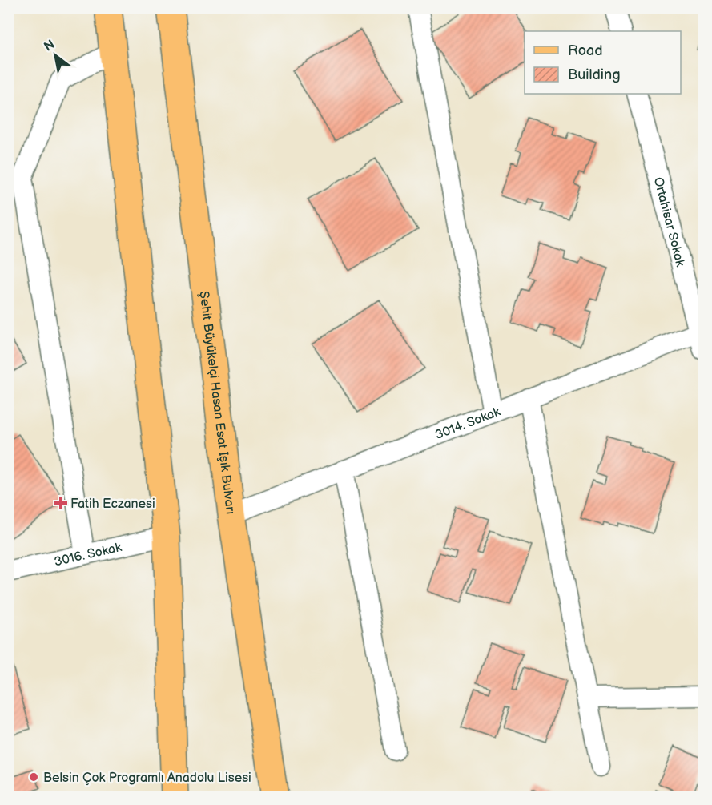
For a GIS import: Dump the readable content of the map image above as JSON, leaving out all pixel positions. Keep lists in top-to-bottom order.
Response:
{
  "streets": {
    "main road": ["Şehit Büyükelçi Hasan Esat Işık Bulvarı"],
    "street": ["Ortahisar Sokak", "3014. Sokak", "3016. Sokak"]
  },
  "crossings": [
    ["Ortahisar Sokak", "3014. Sokak"],
    ["Şehit Büyükelçi Hasan Esat Işık Bulvarı", "3014. Sokak"]
  ],
  "places": {
    "health": ["Fatih Eczanesi"],
    "other": ["Belsin Çok Programlı Anadolu Lisesi"]
  },
  "legend": ["Road", "Building"],
  "north": "top left"
}
